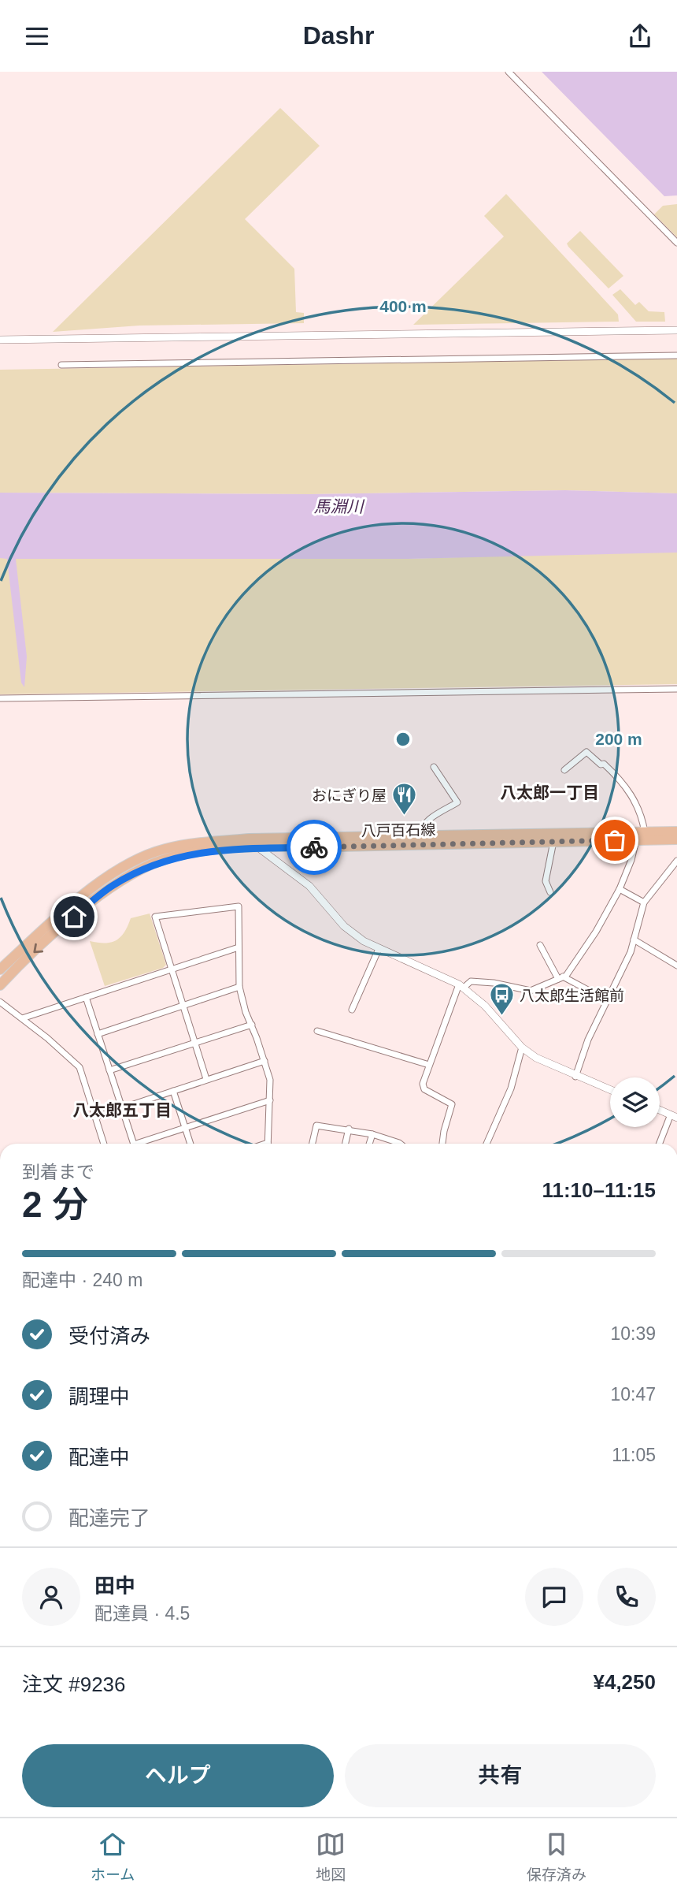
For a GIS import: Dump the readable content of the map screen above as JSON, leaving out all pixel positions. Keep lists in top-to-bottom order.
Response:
{
  "streets": {
    "main road": ["八戸百石線"]
  },
  "districts": ["八太郎一丁目", "八太郎五丁目"],
  "water": ["馬淵川"],
  "places": {
    "restaurant": ["おにぎり屋"],
    "bus stop": ["八太郎生活館前"]
  },
  "page": {
    "header": "Dashr",
    "heading": ["2 分", "到着まで", "11:10–11:15"],
    "panel": [
      "田中",
      "配達員 · 4.5",
      "注文 #9236",
      "¥4,250"
    ],
    "bar": "配達中 · 240 m",
    "list": [
      ["受付済み", "10:39"],
      ["調理中", "10:47"],
      ["配達中", "11:05"],
      "配達完了"
    ],
    "buttons": ["ヘルプ", "共有"],
    "tabs": ["ホーム", "地図", "保存済み"]
  },
  "rings": ["400 m", "200 m"]
}
